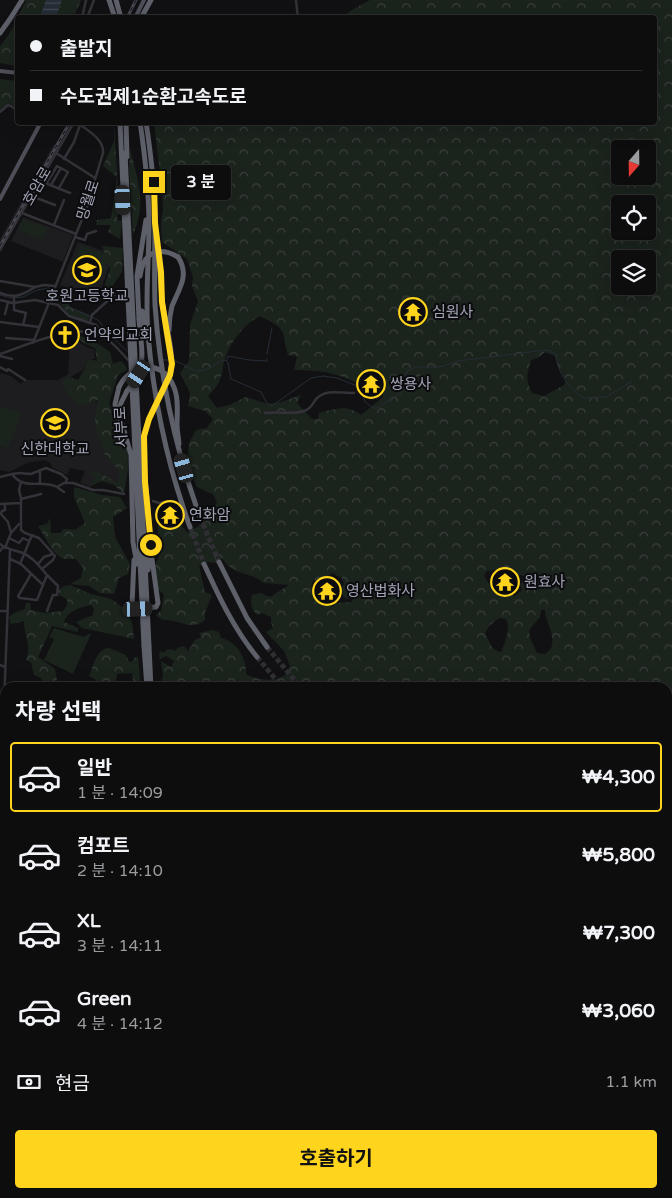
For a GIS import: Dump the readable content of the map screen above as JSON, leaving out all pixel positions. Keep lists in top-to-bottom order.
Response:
{
  "streets": {
    "highway": ["서부로"],
    "street": ["호암로", "망월로"]
  },
  "places": {
    "school or university": ["호원고등학교", "신한대학교"],
    "temple": [
      "심원사",
      "쌍용사",
      "연화암",
      "원효사",
      "영산법화사"
    ],
    "church": ["언약의교회"]
  },
  "north": "bottom",
  "page": {
    "banner": ["출발지", "수도권제1순환고속도로"],
    "bubble": "3 분",
    "heading": "차량 선택",
    "list": [
      {
        "name": "일반",
        "note": "1 분 · 14:09",
        "value": "₩4,300"
      },
      {
        "name": "컴포트",
        "note": "2 분 · 14:10",
        "value": "₩5,800"
      },
      {
        "name": "XL",
        "note": "3 분 · 14:11",
        "value": "₩7,300"
      },
      {
        "name": "Green",
        "note": "4 분 · 14:12",
        "value": "₩3,060"
      }
    ],
    "pay": ["현금", "1.1 km"],
    "buttons": "호출하기"
  }
}
